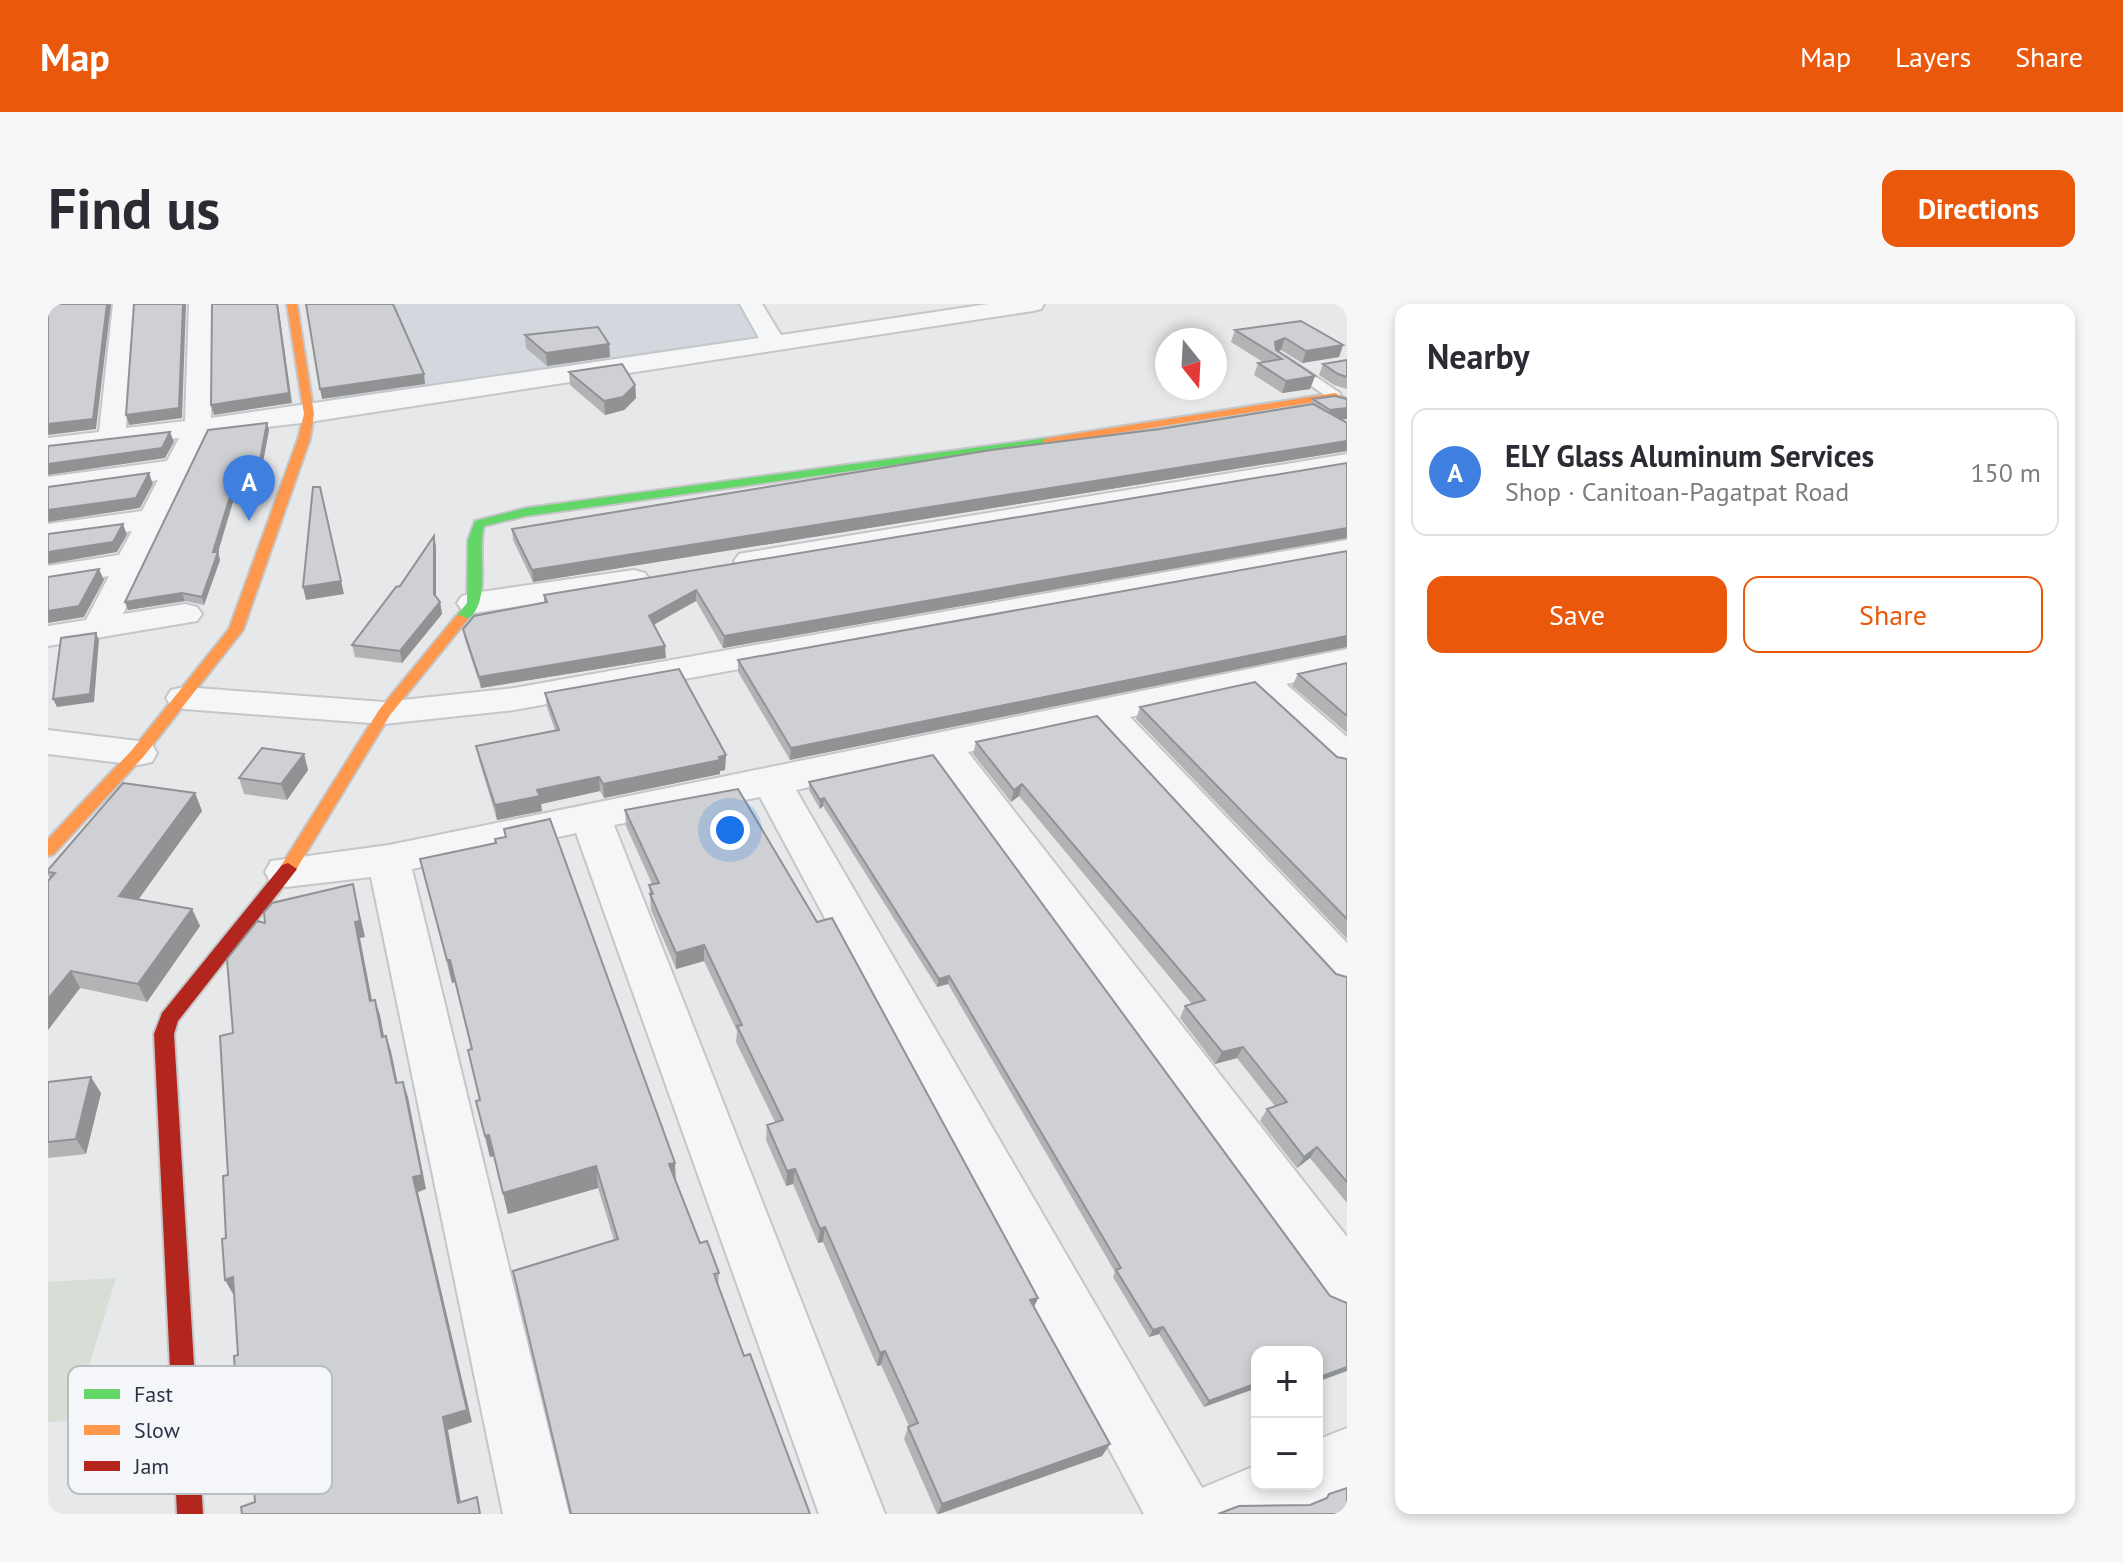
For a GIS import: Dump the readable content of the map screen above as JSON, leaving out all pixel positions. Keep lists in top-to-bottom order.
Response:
{
  "legend": ["Fast", "Slow", "Jam"],
  "north": "bottom",
  "page": {
    "header": "Map",
    "nav": ["Map", "Layers", "Share"],
    "buttons": [
      "Directions",
      ["Save", "Share"]
    ],
    "title": "Find us",
    "heading": "Nearby",
    "list": [
      {
        "mark": "A",
        "name": "ELY Glass Aluminum Services",
        "note": "Shop · Canitoan-Pagatpat Road",
        "value": "150 m"
      }
    ],
    "pins": "A",
    "map_buttons": ["+", "−"]
  }
}
